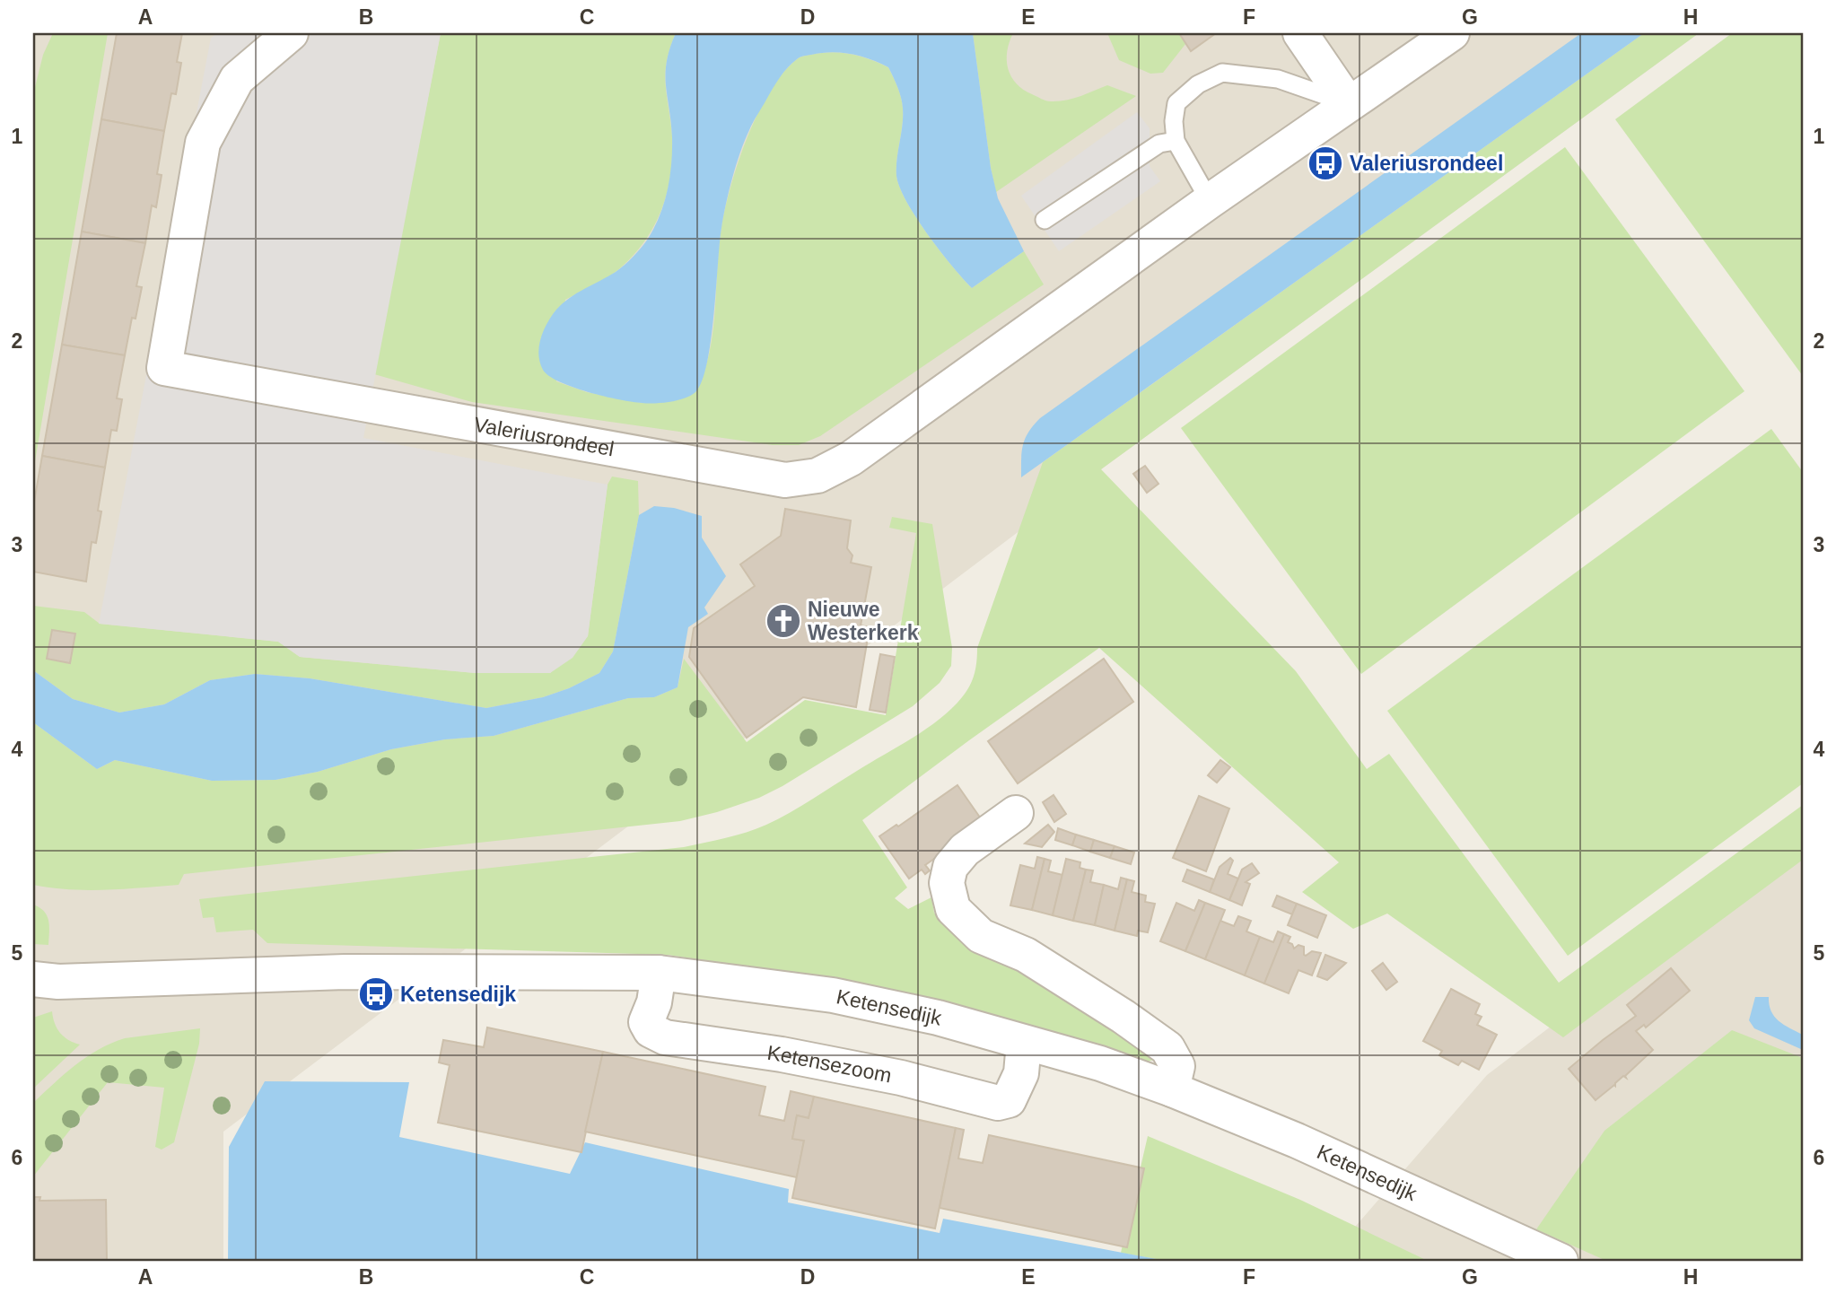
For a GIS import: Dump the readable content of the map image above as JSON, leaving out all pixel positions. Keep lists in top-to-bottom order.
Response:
{
  "streets": {
    "street": ["Valeriusrondeel", "Ketensedijk", "Ketensezoom"]
  },
  "crossings": [
    ["Ketensedijk", "Ketensezoom"]
  ],
  "places": {
    "bus stop": ["Valeriusrondeel", "Ketensedijk"],
    "church": ["Nieuwe Westerkerk"]
  },
  "grid": {
    "columns": [
      "A",
      "B",
      "C",
      "D",
      "E",
      "F",
      "G",
      "H"
    ],
    "rows": [
      "1",
      "2",
      "3",
      "4",
      "5",
      "6"
    ]
  }
}
